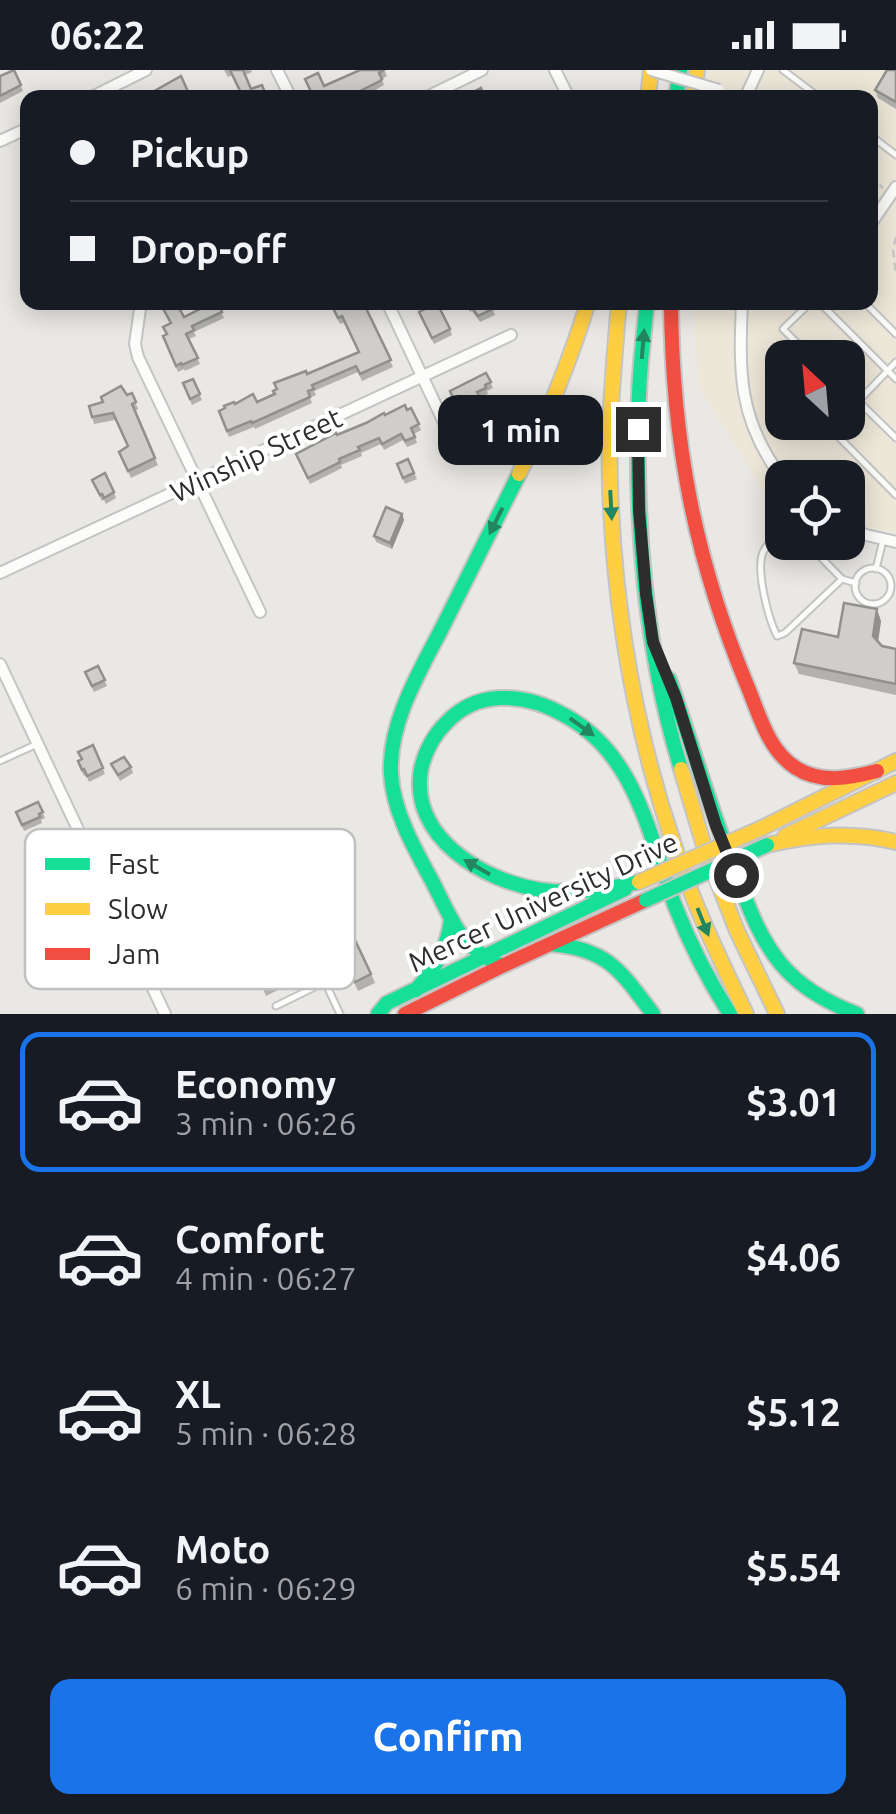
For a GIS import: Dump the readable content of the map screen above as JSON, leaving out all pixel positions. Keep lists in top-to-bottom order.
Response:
{
  "streets": {
    "main road": ["Mercer University Drive"],
    "street": ["Winship Street"]
  },
  "legend": ["Fast", "Slow", "Jam"],
  "north": "top left",
  "page": {
    "status": "06:22",
    "banner": ["Pickup", "Drop-off"],
    "bubble": "1 min",
    "list": [
      {
        "name": "Economy",
        "note": "3 min · 06:26",
        "value": "$3.01"
      },
      {
        "name": "Comfort",
        "note": "4 min · 06:27",
        "value": "$4.06"
      },
      {
        "name": "XL",
        "note": "5 min · 06:28",
        "value": "$5.12"
      },
      {
        "name": "Moto",
        "note": "6 min · 06:29",
        "value": "$5.54"
      }
    ],
    "buttons": "Confirm"
  }
}
